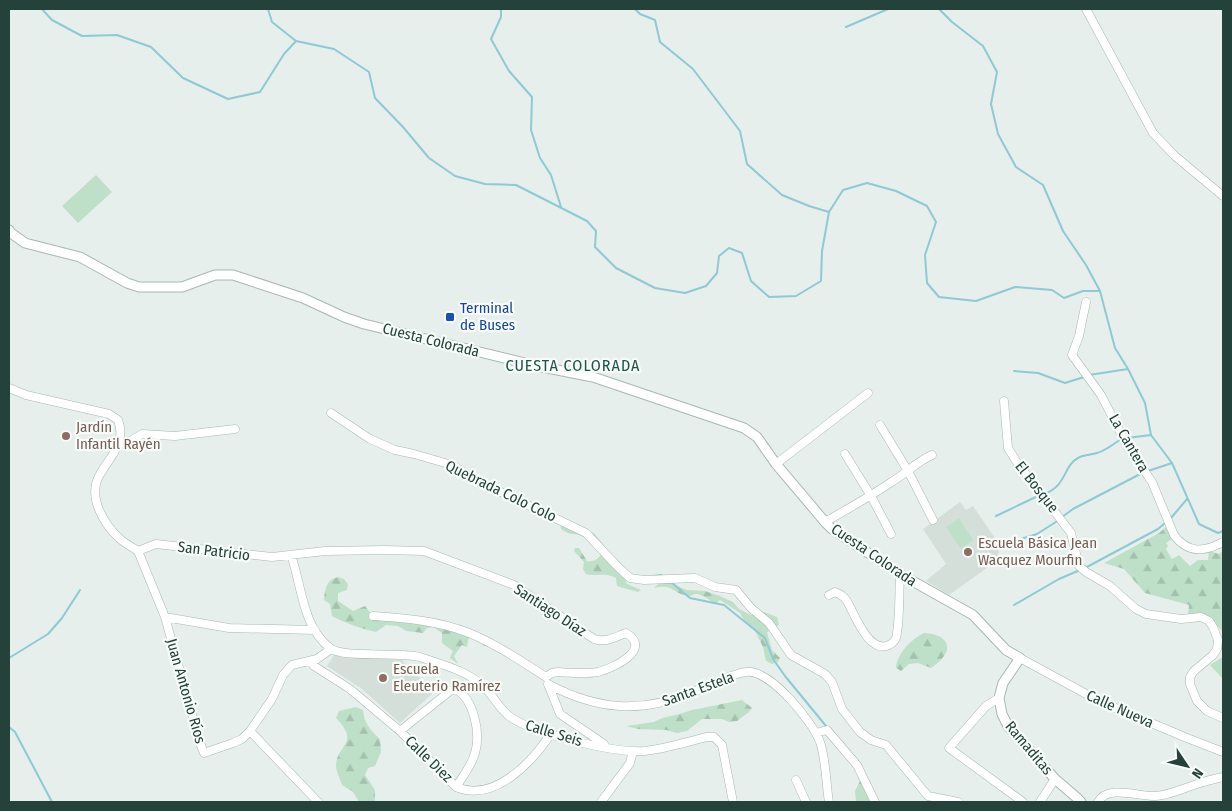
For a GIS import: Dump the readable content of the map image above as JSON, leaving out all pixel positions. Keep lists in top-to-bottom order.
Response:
{
  "streets": {
    "street": [
      "Cuesta Colorada",
      "La Cantera",
      "El Bosque",
      "Quebrada Colo Colo",
      "San Patricio",
      "Santiago Díaz",
      "Santa Estela",
      "Juan Antonio Ríos",
      "Calle Nueva",
      "Calle Seis",
      "Ramaditas",
      "Calle Diez"
    ]
  },
  "crossings": [
    ["Cuesta Colorada", "Calle Nueva"],
    ["San Patricio", "Santiago Díaz"],
    ["San Patricio", "Juan Antonio Ríos"],
    ["Santiago Díaz", "Santa Estela"],
    ["Juan Antonio Ríos", "Calle Seis"],
    ["Juan Antonio Ríos", "Calle Diez"],
    ["Calle Seis", "Calle Diez"]
  ],
  "districts": ["CUESTA COLORADA"],
  "places": {
    "transit": ["Terminal de Buses"],
    "other": ["Jardín Infantil Rayén", "Escuela Básica Jean Wacquez Mourfin", "Escuela Eleuterio Ramírez"]
  },
  "north": "bottom right"
}
